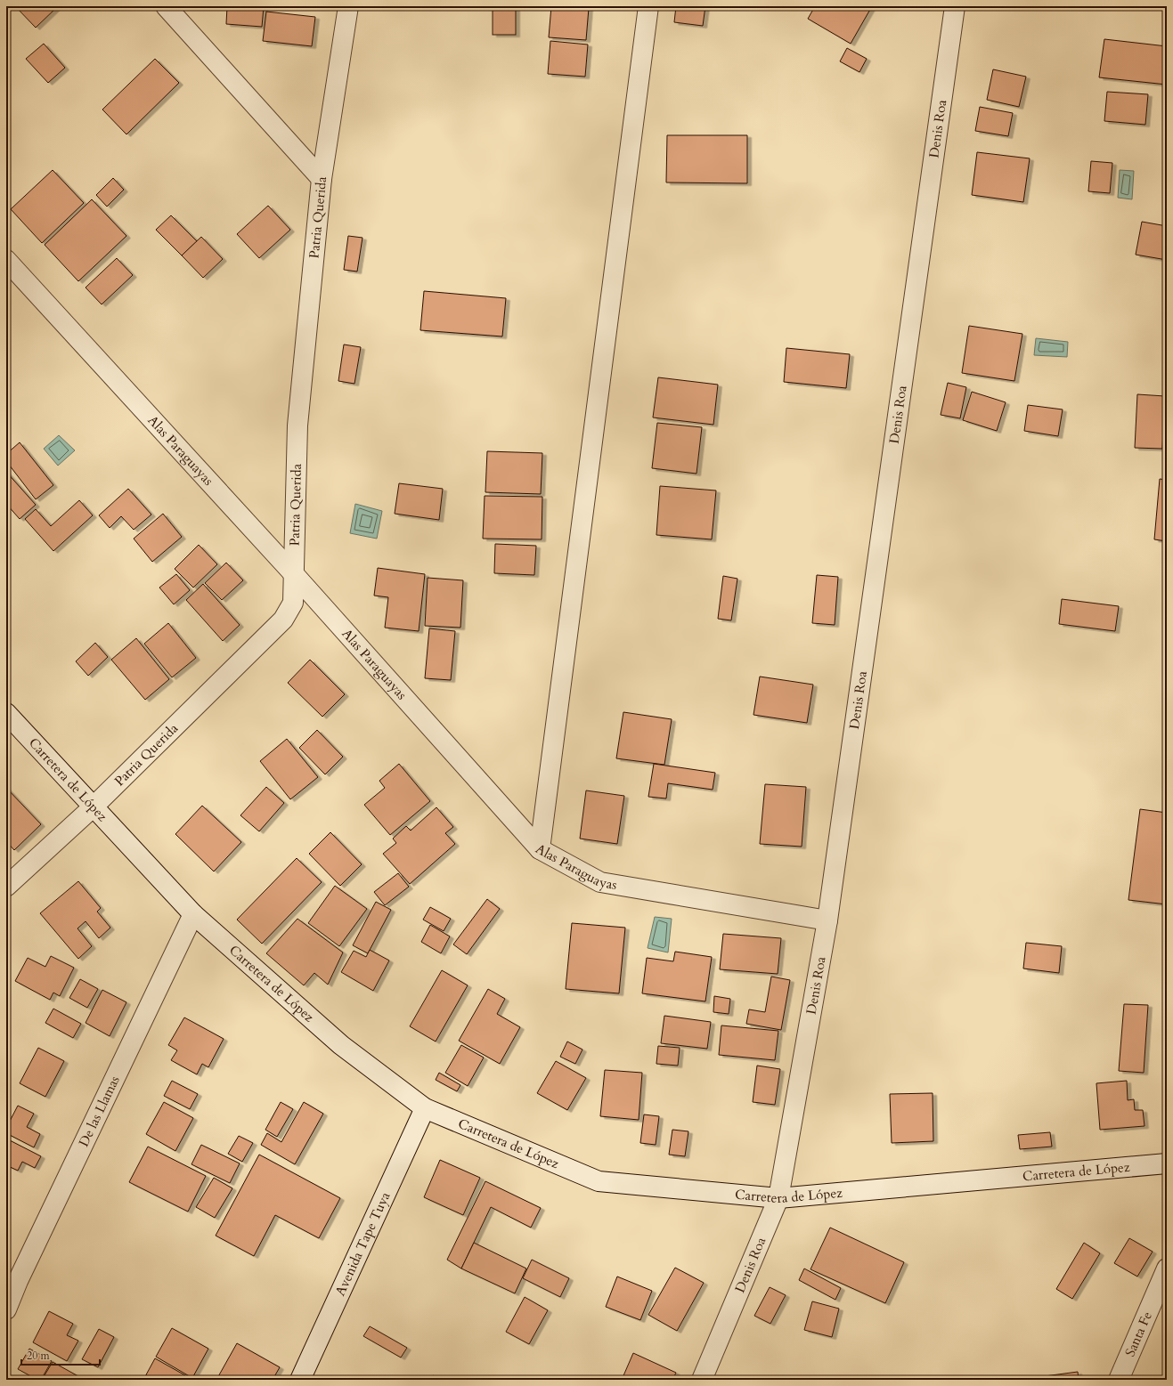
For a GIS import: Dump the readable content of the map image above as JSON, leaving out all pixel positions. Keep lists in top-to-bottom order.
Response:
{
  "streets": {
    "street": [
      "Denis Roa",
      "Patria Querida",
      "Alas Paraguayas",
      "Carretera de López",
      "De las Llamas",
      "Avenida Tape Tuya",
      "Santa Fe"
    ]
  },
  "crossings": [
    ["Denis Roa", "Alas Paraguayas"],
    ["Denis Roa", "Carretera de López"],
    ["Patria Querida", "Alas Paraguayas"],
    ["Patria Querida", "Carretera de López"],
    ["Carretera de López", "De las Llamas"],
    ["Carretera de López", "Avenida Tape Tuya"]
  ],
  "scale_bar": "20 m"
}
